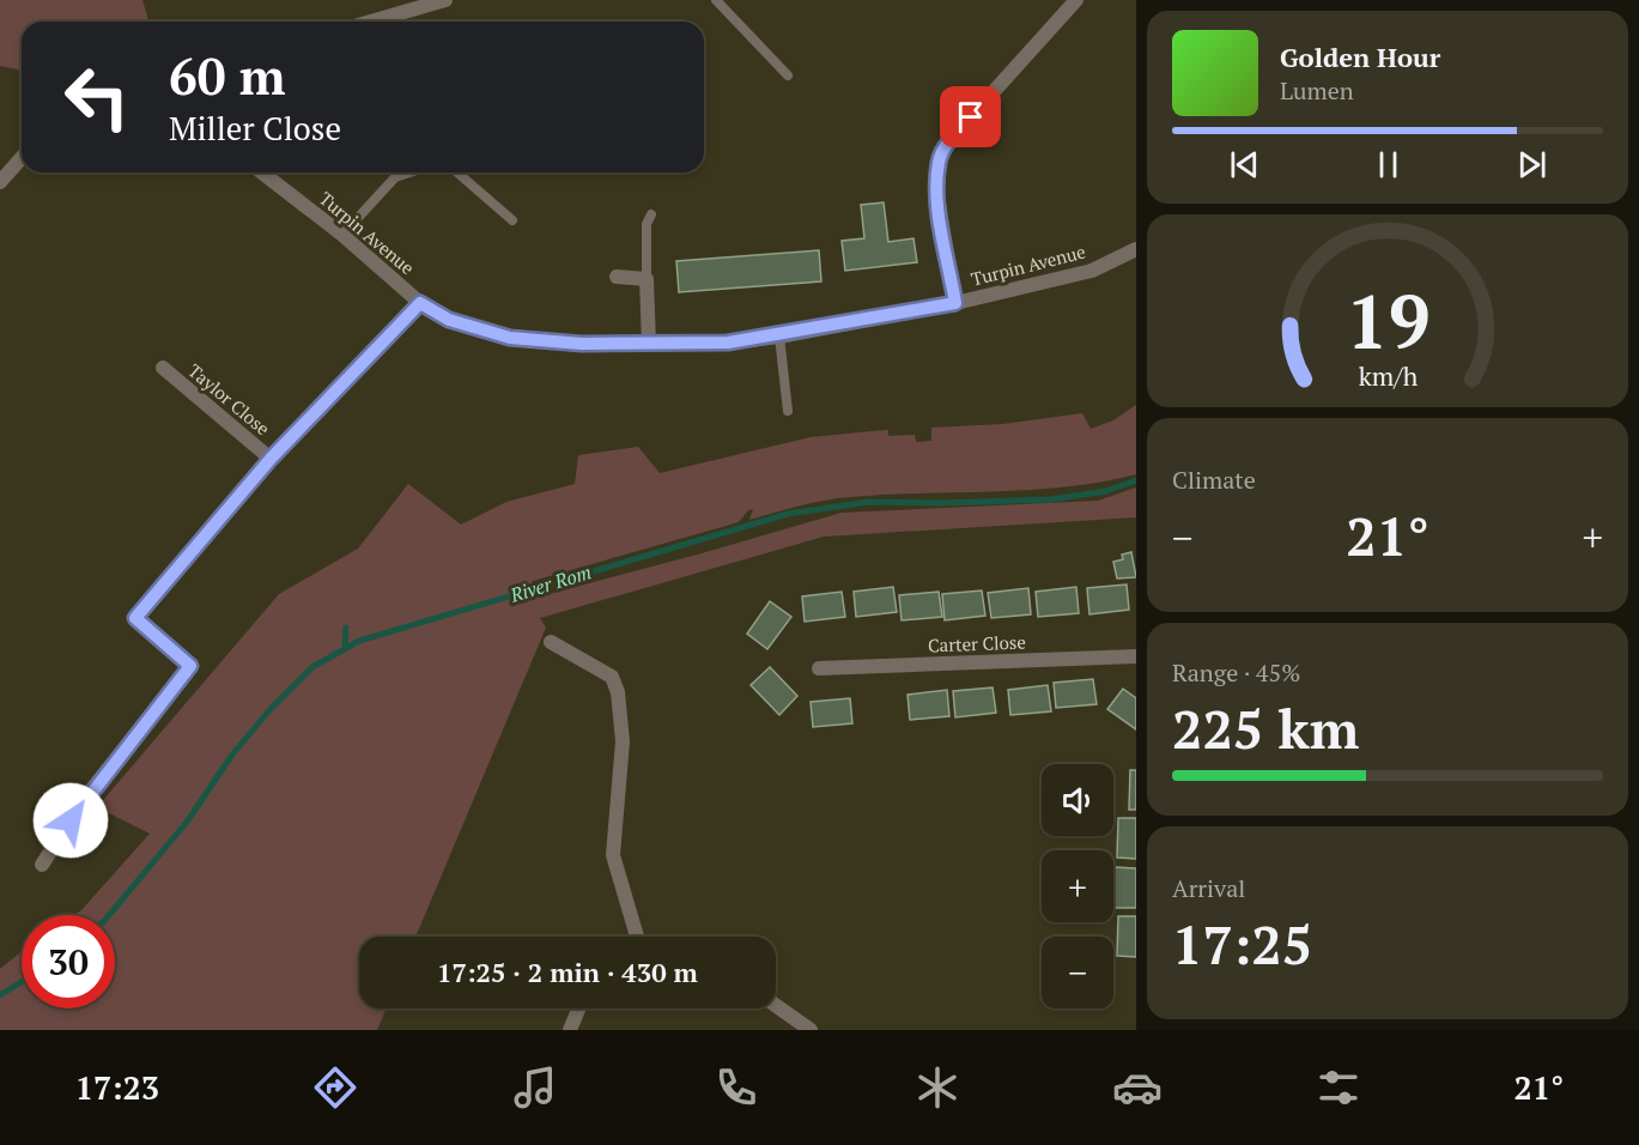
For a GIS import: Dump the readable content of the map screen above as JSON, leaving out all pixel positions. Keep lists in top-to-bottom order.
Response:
{
  "streets": {
    "street": ["Turpin Avenue", "Taylor Close", "Carter Close"]
  },
  "water": ["River Rom"],
  "page": {
    "turn": ["60 m", "Miller Close"],
    "song": ["Golden Hour", "Lumen"],
    "tile": [
      "Climate",
      ["Range · 45%", "225 km"],
      ["Arrival", "17:25"]
    ],
    "heat": ["−", "21°", "+"],
    "map_buttons": ["+", "−"],
    "limit": "30",
    "trip": "17:25 · 2 min · 430 m",
    "tabs": ["17:23", "21°"],
    "gauge": ["19", "km/h"]
  }
}
